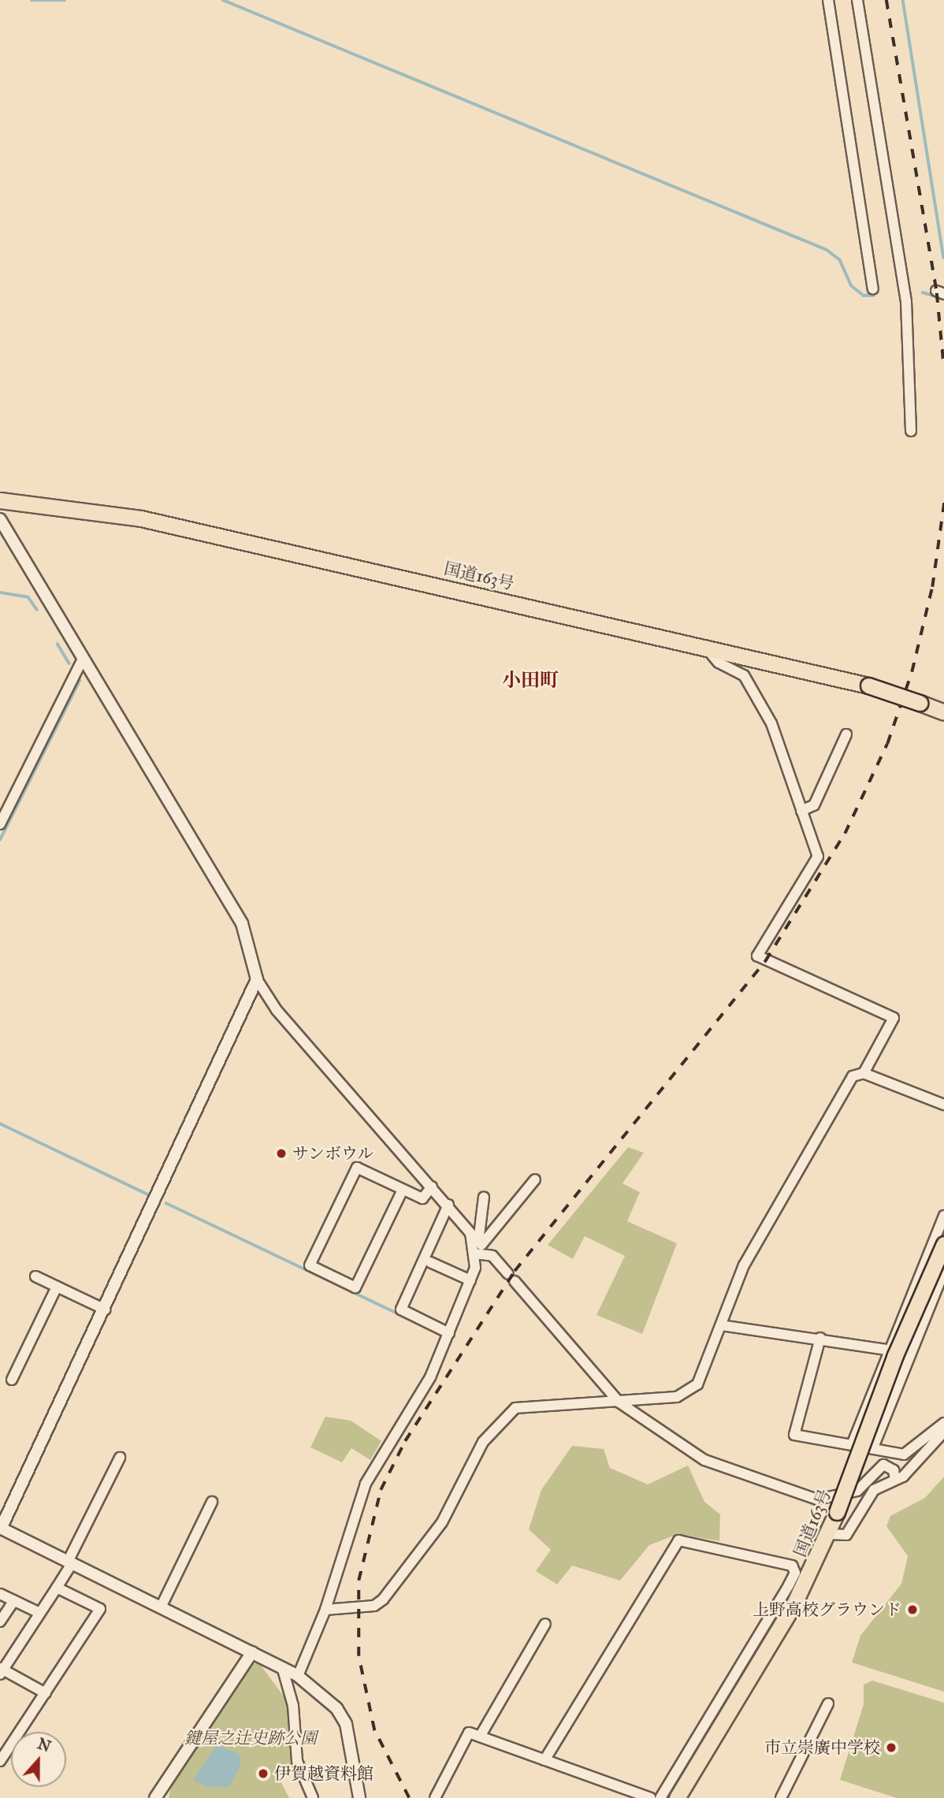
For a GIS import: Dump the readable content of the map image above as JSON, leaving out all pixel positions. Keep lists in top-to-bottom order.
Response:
{
  "streets": {
    "highway": ["国道163号"]
  },
  "districts": ["小田町"],
  "parks": ["鍵屋之辻史跡公園"],
  "places": [
    "サンボウル",
    "上野高校グラウンド",
    "市立崇廣中学校",
    "伊賀越資料館"
  ],
  "north": "top"
}
